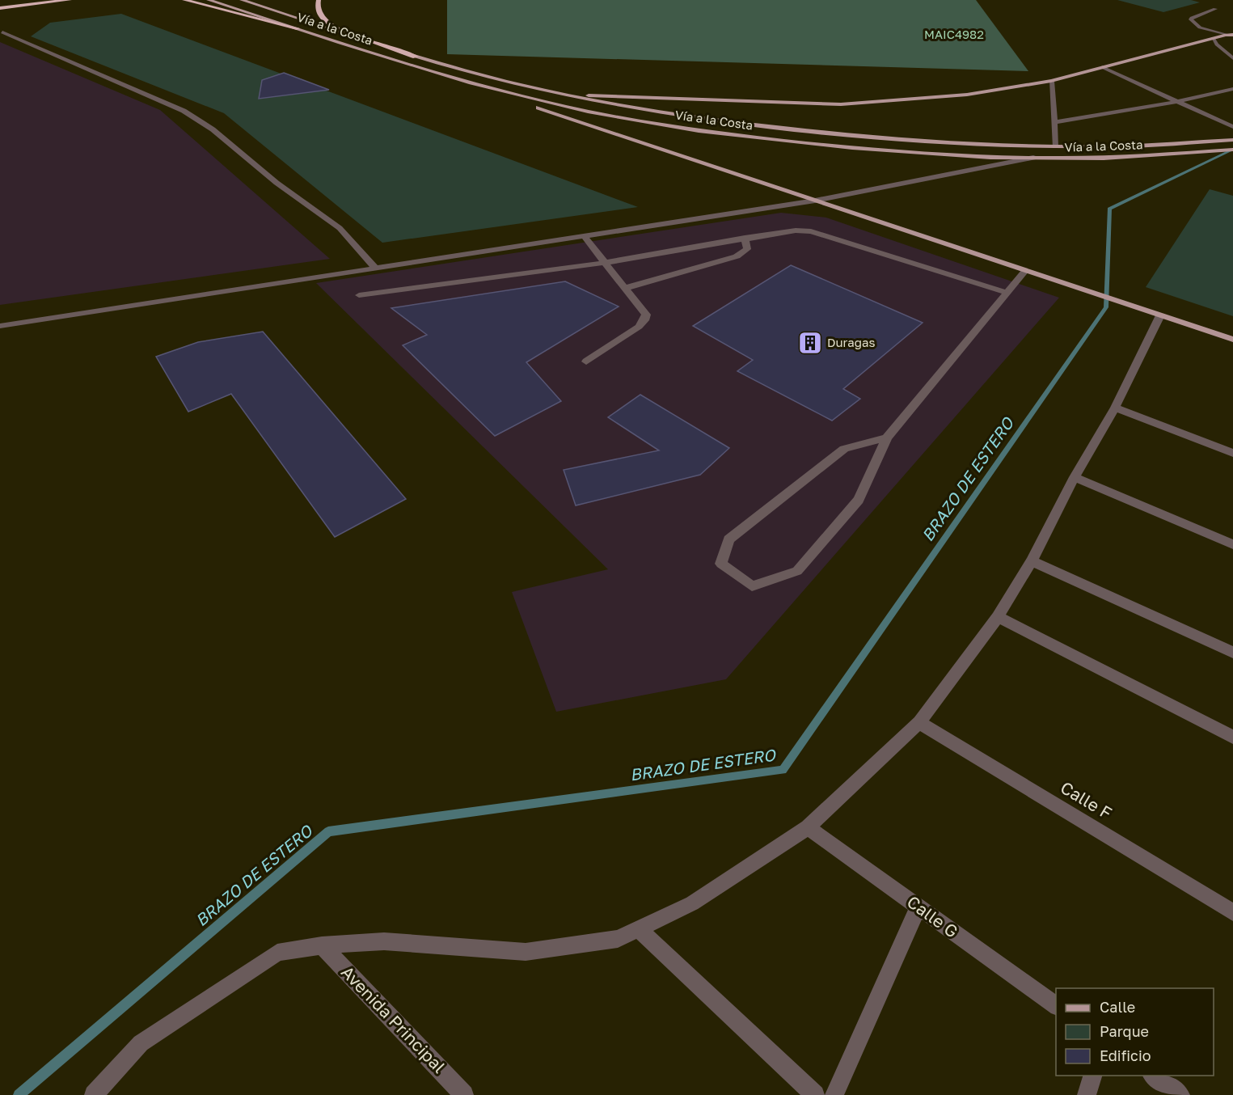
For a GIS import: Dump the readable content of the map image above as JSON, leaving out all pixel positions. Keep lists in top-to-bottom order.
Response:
{
  "streets": {
    "main road": ["Vía a la Costa"],
    "street": ["Calle F", "Calle G", "Avenida Principal"]
  },
  "water": ["BRAZO DE ESTERO"],
  "parks": ["MAIC4982"],
  "places": {
    "building": ["Duragas"]
  },
  "legend": ["Calle", "Parque", "Edificio"]
}
